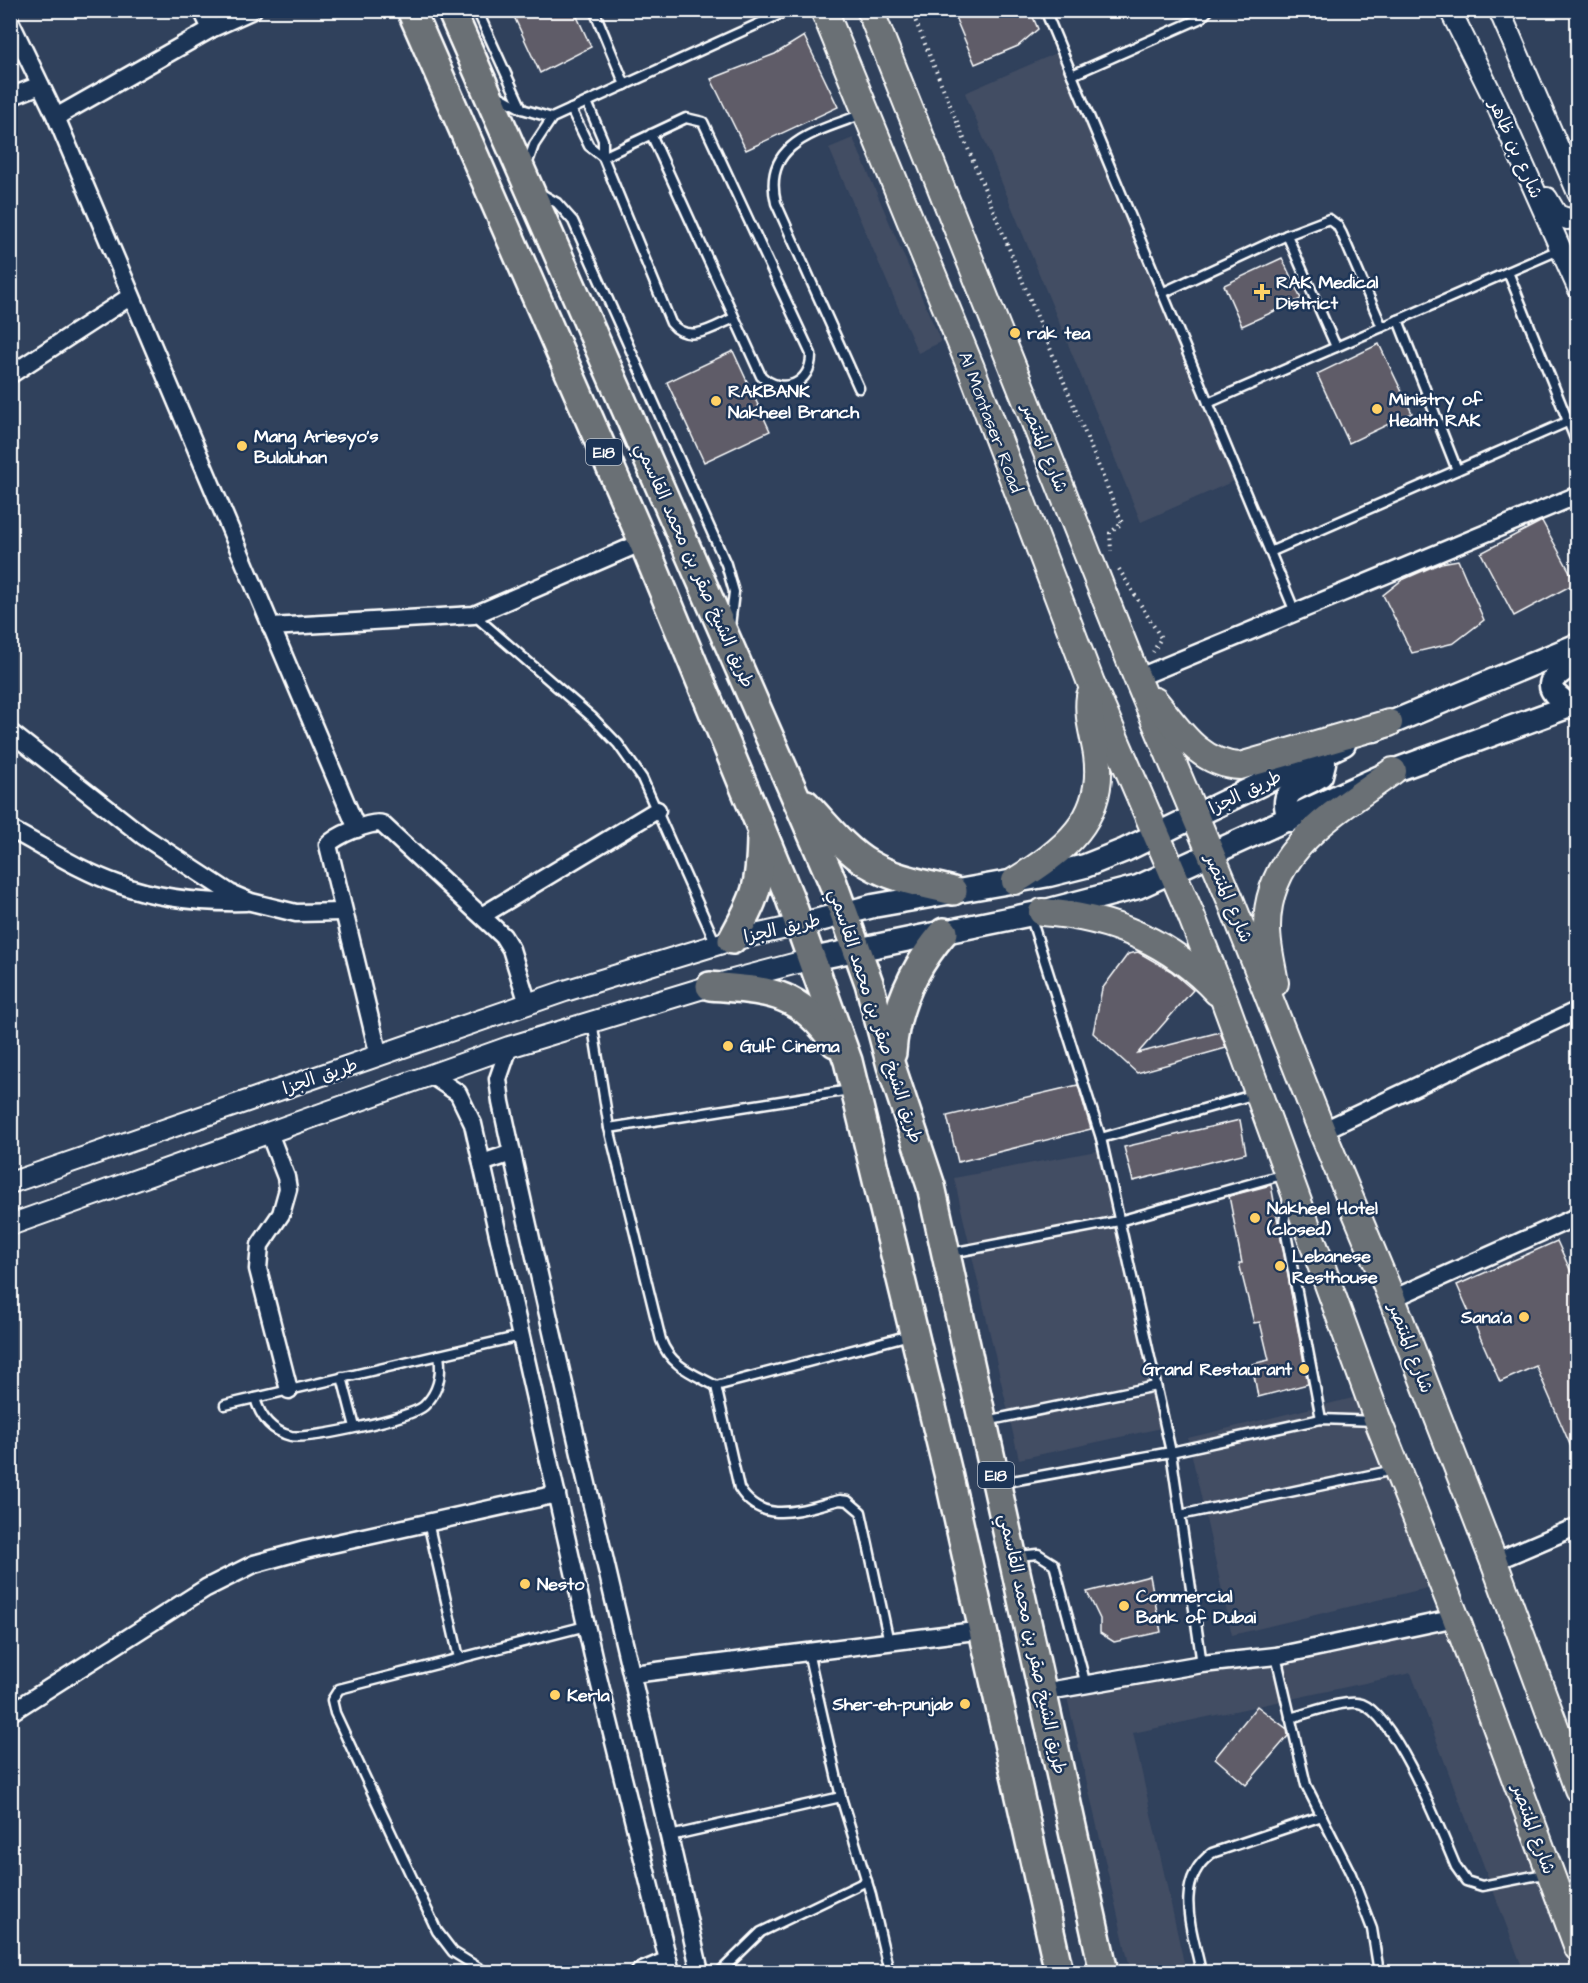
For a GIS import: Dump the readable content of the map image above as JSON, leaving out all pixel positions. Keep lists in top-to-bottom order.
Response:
{
  "streets": {
    "highway": ["E18", "طريق الشيخ صقر بن محمد القاسمي"],
    "main road": ["Al Montaser Road", "شارع المنتصر", "طريق الجزا"],
    "street": ["شارع بن ظاهر"]
  },
  "crossings": [
    ["Al Montaser Road", "شارع المنتصر"],
    ["Al Montaser Road", "طريق الجزا"],
    ["شارع المنتصر", "طريق الجزا"],
    ["طريق الشيخ صقر بن محمد القاسمي", "طريق الجزا"]
  ],
  "places": {
    "health": ["RAK Medical District"],
    "other": [
      "rak tea",
      "RAKBANK Nakheel Branch",
      "Ministry of Health RAK",
      "Mang Ariesyo's Bulaluhan",
      "Gulf Cinema",
      "Nakheel Hotel (closed)",
      "Lebanese Resthouse",
      "Sana'a",
      "Grand Restaurant",
      "Nesto",
      "Commercial Bank of Dubai",
      "Kerla",
      "Sher-eh-punjab"
    ]
  }
}
